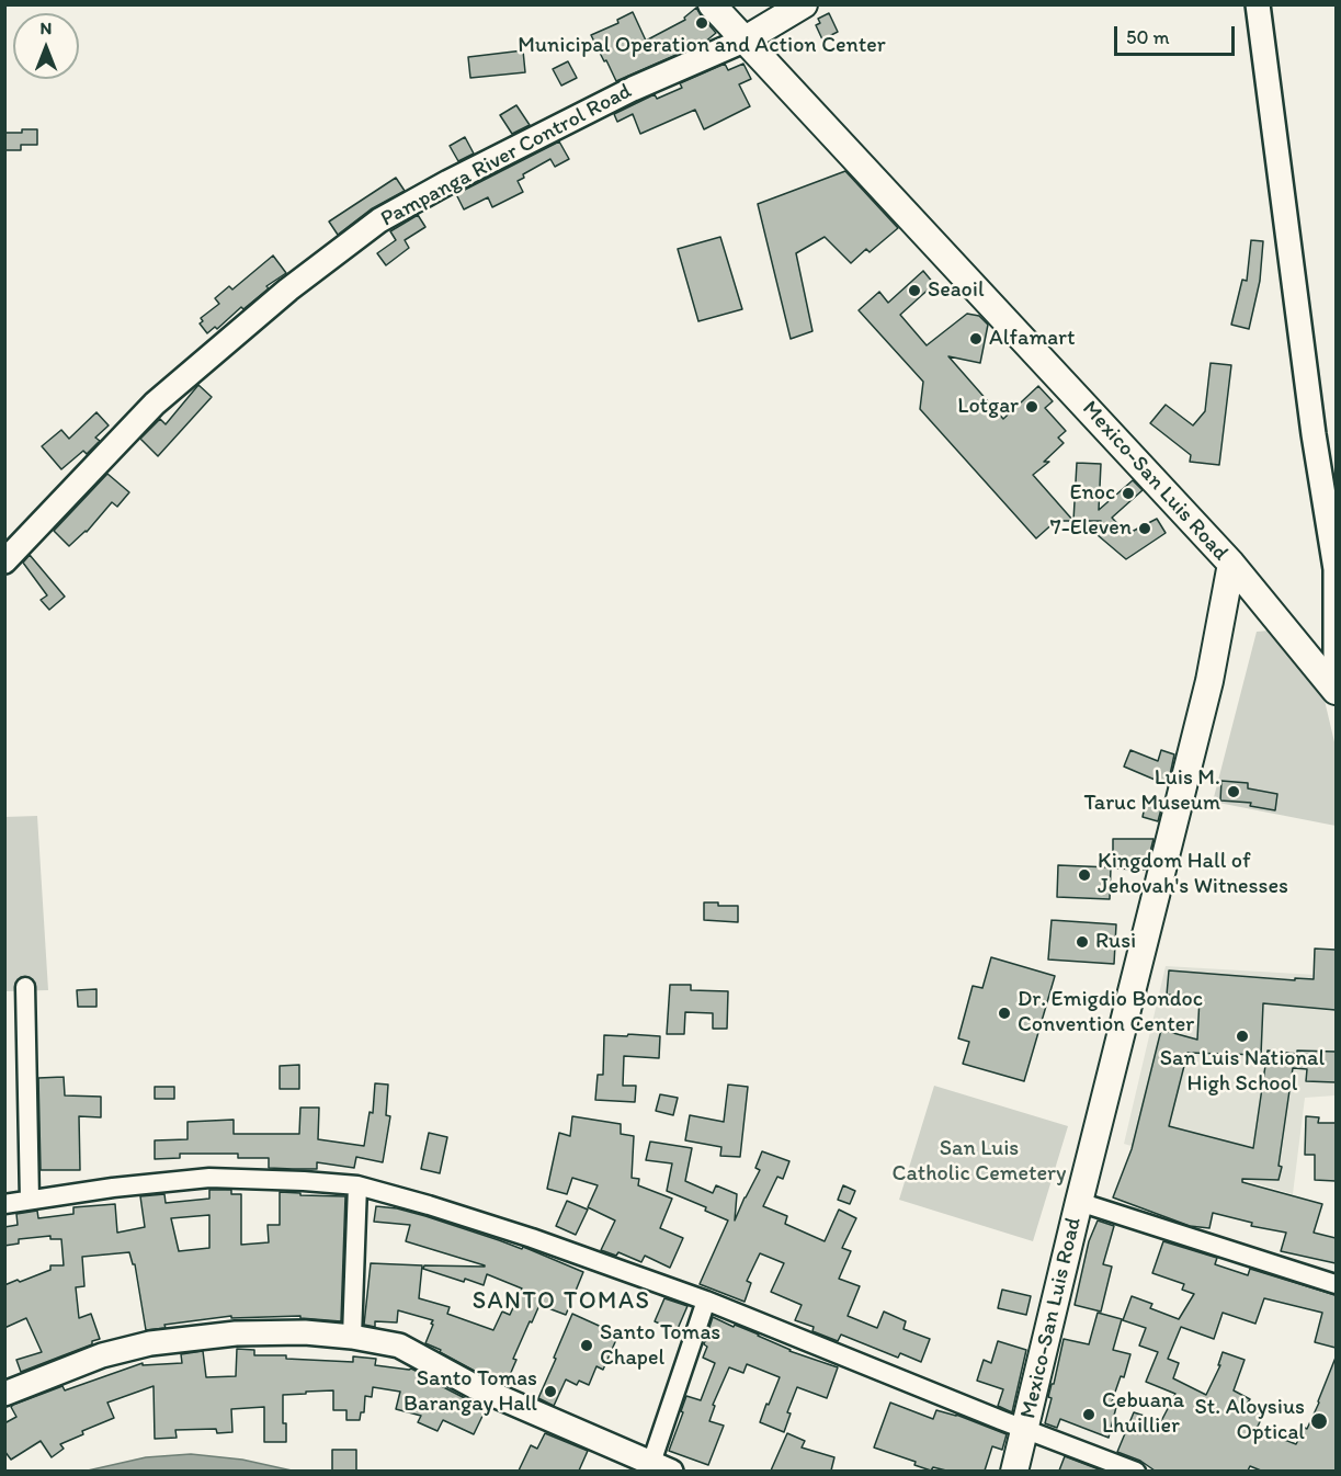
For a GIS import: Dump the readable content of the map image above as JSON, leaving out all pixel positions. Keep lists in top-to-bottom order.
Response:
{
  "streets": {
    "main road": ["Pampanga River Control Road", "Mexico-San Luis Road"]
  },
  "crossings": [
    ["Pampanga River Control Road", "Mexico-San Luis Road"]
  ],
  "districts": ["SANTO TOMAS"],
  "parks": ["San Luis Catholic Cemetery"],
  "places": [
    "Municipal Operation and Action Center",
    "Seaoil",
    "Alfamart",
    "Lotgar",
    "Enoc",
    "7-Eleven",
    "Luis M. Taruc Museum",
    "Kingdom Hall of Jehovah's Witnesses",
    "Rusi",
    "Dr. Emigdio Bondoc Convention Center",
    "San Luis National High School",
    "Santo Tomas Chapel",
    "Santo Tomas Barangay Hall",
    "Cebuana Lhuillier",
    "St. Aloysius Optical"
  ],
  "scale_bar": "50 m",
  "north": "top"
}
